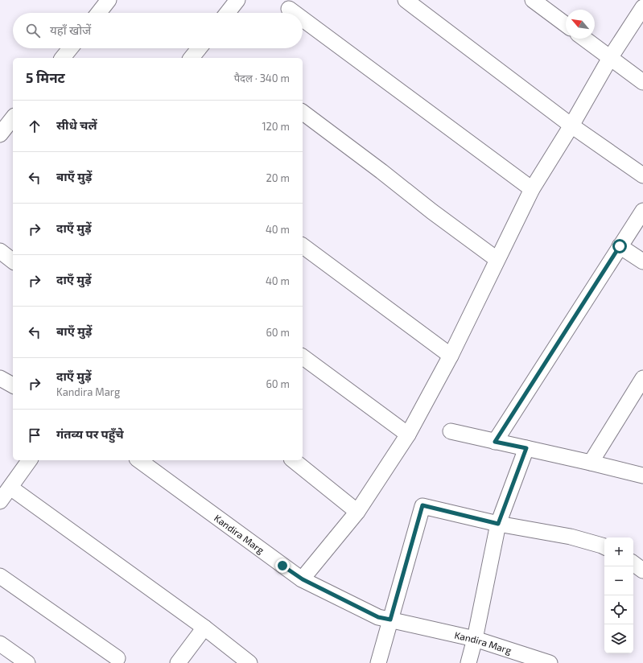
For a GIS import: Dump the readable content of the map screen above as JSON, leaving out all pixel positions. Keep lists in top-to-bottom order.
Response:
{
  "streets": {
    "street": ["Kandira Marg"]
  },
  "north": "top left",
  "page": {
    "search": "यहाँ खोजें",
    "heading": ["5 मिनट", "पैदल · 340 m"],
    "list": [
      ["सीधे चलें", "120 m"],
      ["बाएँ मुड़ें", "20 m"],
      ["दाएँ मुड़ें", "40 m"],
      ["दाएँ मुड़ें", "40 m"],
      ["बाएँ मुड़ें", "60 m"],
      ["दाएँ मुड़ें", "Kandira Marg", "60 m"],
      "गंतव्य पर पहुँचे"
    ],
    "map_buttons": ["+", "−"]
  }
}
